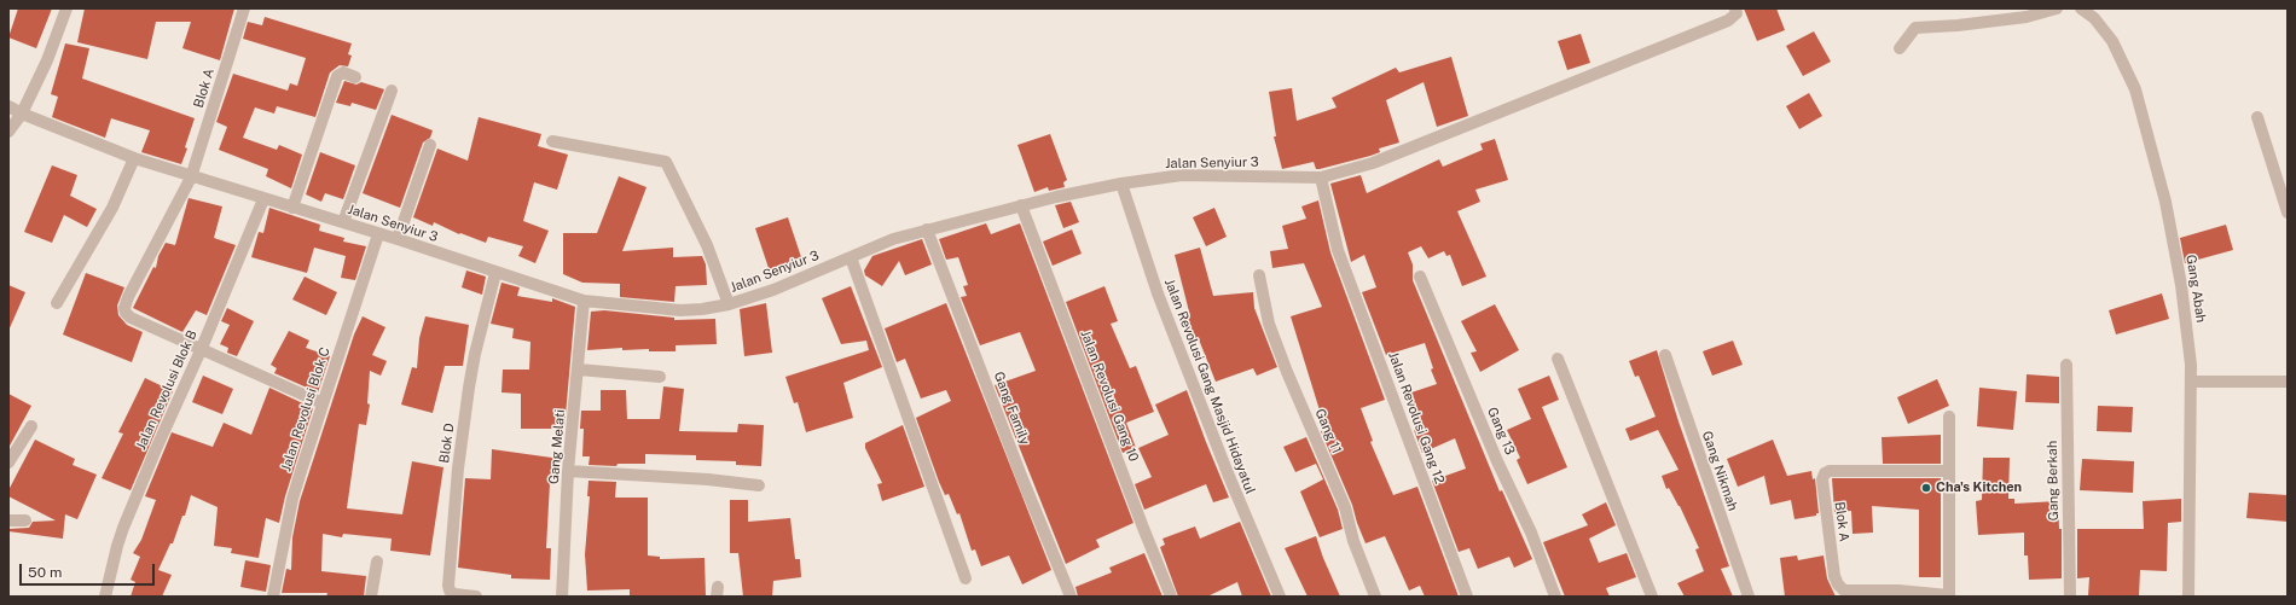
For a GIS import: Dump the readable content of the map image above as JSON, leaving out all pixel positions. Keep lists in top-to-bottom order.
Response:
{
  "streets": {
    "street": [
      "Blok A",
      "Jalan Senyiur 3",
      "Gang Abah",
      "Jalan Revolusi Gang Masjid Hidayatul",
      "Jalan Revolusi Blok B",
      "Jalan Revolusi Gang 10",
      "Gang Family",
      "Jalan Revolusi Blok C",
      "Jalan Revolusi Gang 12",
      "Gang 11",
      "Gang 13",
      "Blok D",
      "Gang Melati",
      "Gang Nikmah",
      "Gang Berkah"
    ]
  },
  "crossings": [
    ["Blok A", "Jalan Senyiur 3"],
    ["Blok A", "Jalan Revolusi Blok B"],
    ["Jalan Senyiur 3", "Jalan Revolusi Gang Masjid Hidayatul"],
    ["Jalan Senyiur 3", "Jalan Revolusi Blok B"],
    ["Jalan Senyiur 3", "Jalan Revolusi Gang 10"],
    ["Jalan Senyiur 3", "Gang Family"],
    ["Jalan Senyiur 3", "Jalan Revolusi Blok C"],
    ["Jalan Senyiur 3", "Jalan Revolusi Gang 12"],
    ["Jalan Senyiur 3", "Blok D"],
    ["Jalan Senyiur 3", "Gang Melati"]
  ],
  "places": ["Cha's Kitchen"],
  "scale_bar": "50 m"
}
